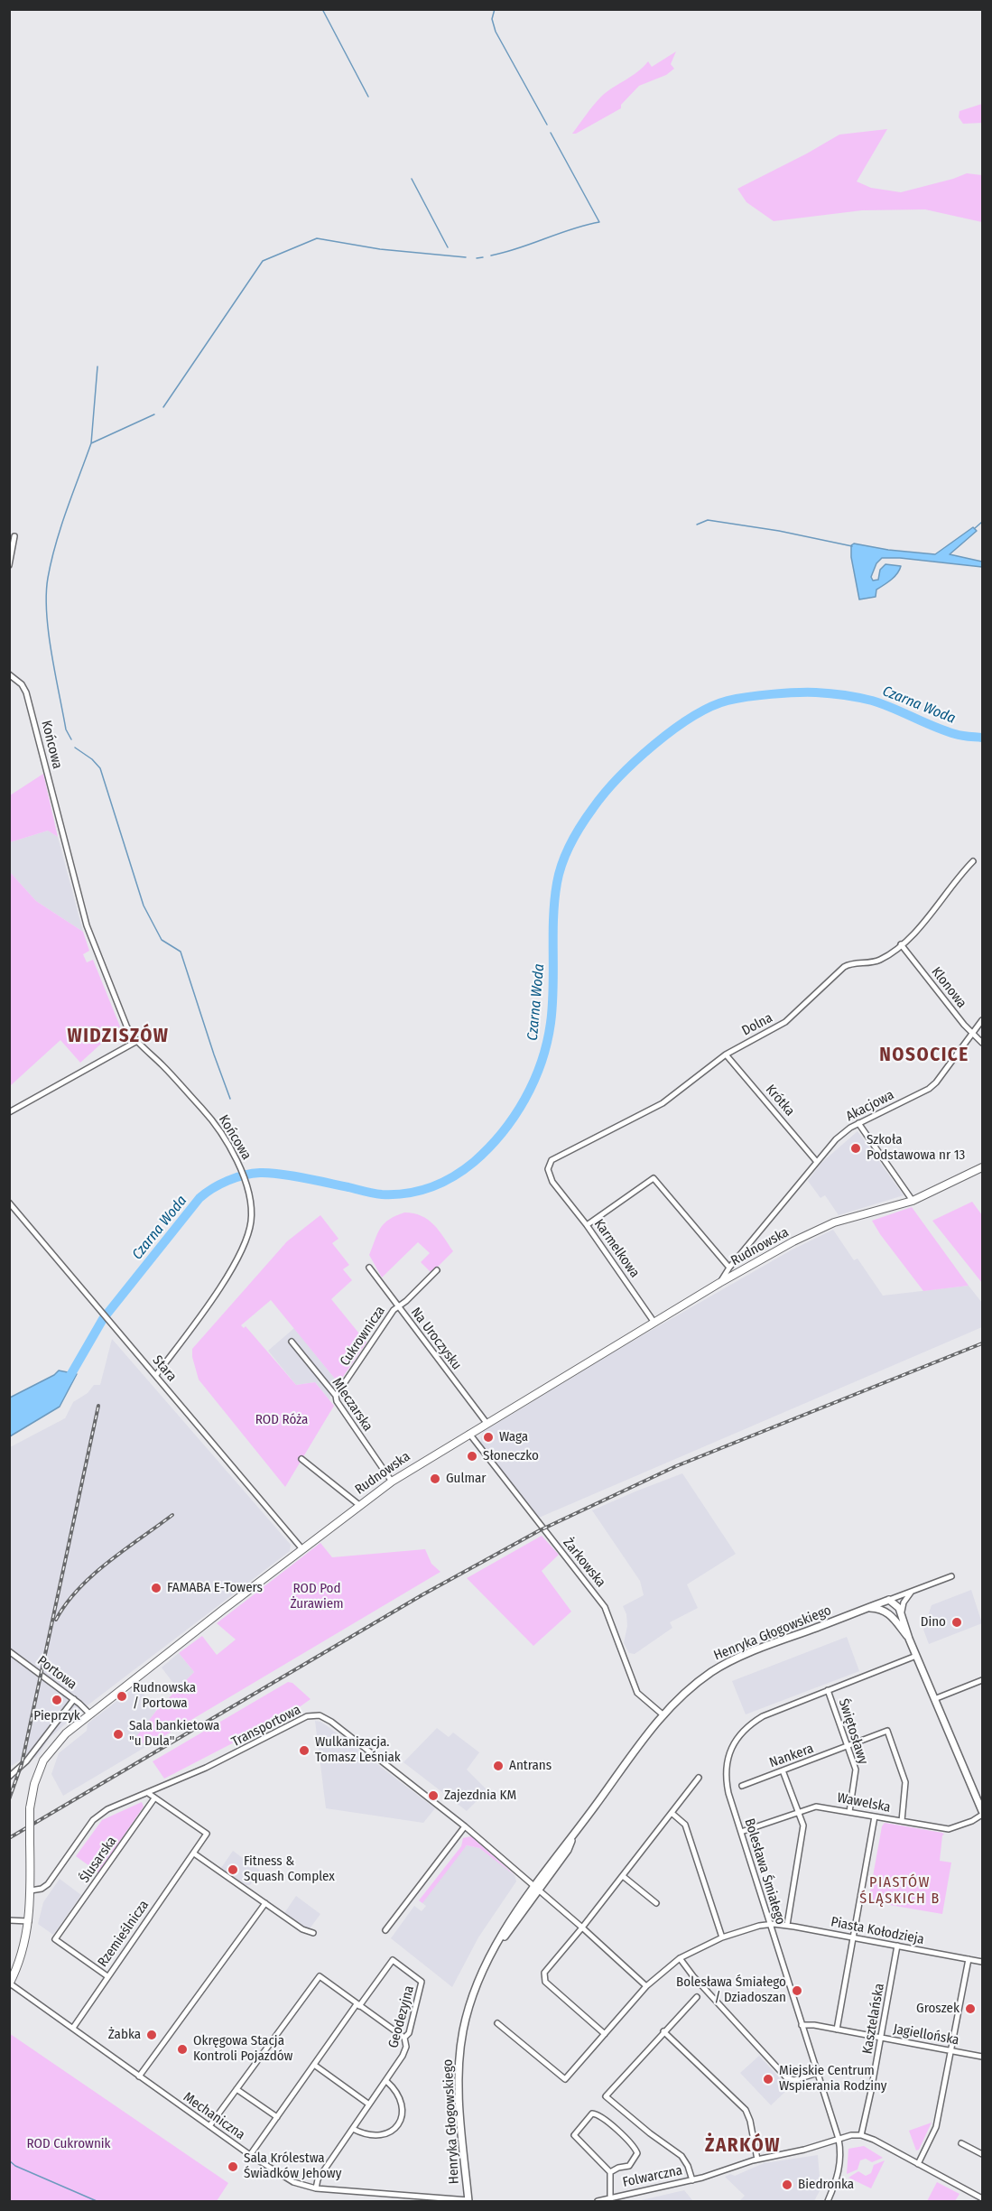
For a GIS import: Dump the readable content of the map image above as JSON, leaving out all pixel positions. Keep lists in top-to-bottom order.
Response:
{
  "streets": {
    "main road": ["Rudnowska"],
    "street": [
      "Końcowa",
      "Klonowa",
      "Dolna",
      "Krótka",
      "Akacjowa",
      "Karmelkowa",
      "Cukrownicza",
      "Na Uroczysku",
      "Stara",
      "Mleczarska",
      "Żarkowska",
      "Henryka Głogowskiego",
      "Portowa",
      "Transportowa",
      "Świętosławy",
      "Nankera",
      "Wawelska",
      "Ślusarska",
      "Bolesława Śmiałego",
      "Piasta Kołodzieja",
      "Rzemieślnicza",
      "Geodezyjna",
      "Kasztelańska",
      "Jagiellońska",
      "Mechaniczna",
      "Folwarczna"
    ]
  },
  "crossings": [
    ["Końcowa", "Stara"],
    ["Klonowa", "Dolna"],
    ["Klonowa", "Akacjowa"],
    ["Dolna", "Krótka"],
    ["Dolna", "Karmelkowa"],
    ["Krótka", "Akacjowa"],
    ["Akacjowa", "Rudnowska"],
    ["Rudnowska", "Karmelkowa"],
    ["Rudnowska", "Na Uroczysku"],
    ["Rudnowska", "Stara"],
    ["Rudnowska", "Mleczarska"],
    ["Rudnowska", "Żarkowska"],
    ["Rudnowska", "Portowa"],
    ["Rudnowska", "Transportowa"],
    ["Rudnowska", "Mechaniczna"],
    ["Cukrownicza", "Na Uroczysku"],
    ["Cukrownicza", "Mleczarska"],
    ["Żarkowska", "Henryka Głogowskiego"],
    ["Henryka Głogowskiego", "Transportowa"],
    ["Henryka Głogowskiego", "Mechaniczna"],
    ["Transportowa", "Piasta Kołodzieja"],
    ["Świętosławy", "Nankera"],
    ["Świętosławy", "Wawelska"],
    ["Świętosławy", "Bolesława Śmiałego"],
    ["Nankera", "Wawelska"],
    ["Wawelska", "Bolesława Śmiałego"],
    ["Ślusarska", "Rzemieślnicza"],
    ["Bolesława Śmiałego", "Piasta Kołodzieja"],
    ["Bolesława Śmiałego", "Jagiellońska"],
    ["Bolesława Śmiałego", "Folwarczna"],
    ["Piasta Kołodzieja", "Kasztelańska"],
    ["Rzemieślnicza", "Mechaniczna"],
    ["Geodezyjna", "Mechaniczna"],
    ["Kasztelańska", "Jagiellońska"]
  ],
  "districts": [
    "WIDZISZÓW",
    "NOSOCICE",
    "PIASTÓW ŚLĄSKICH B",
    "ŻARKÓW"
  ],
  "water": ["Czarna Woda"],
  "parks": ["ROD Róża", "ROD Pod Żurawiem", "ROD Cukrownik"],
  "places": [
    "Szkoła Podstawowa nr 13",
    "Waga",
    "Słoneczko",
    "Gulmar",
    "FAMABA E-Towers",
    "Dino",
    "Rudnowska / Portowa",
    "Pieprzyk",
    "Sala bankietowa \"u Dula\"",
    "Wulkanizacja. Tomasz Leśniak",
    "Antrans",
    "Zajezdnia KM",
    "Fitness & Squash Complex",
    "Bolesława Śmiałego / Dziadoszan",
    "Groszek",
    "Żabka",
    "Okręgowa Stacja Kontroli Pojazdów",
    "Miejskie Centrum Wspierania Rodziny",
    "Sala Królestwa Świadków Jehowy",
    "Biedronka"
  ]
}
